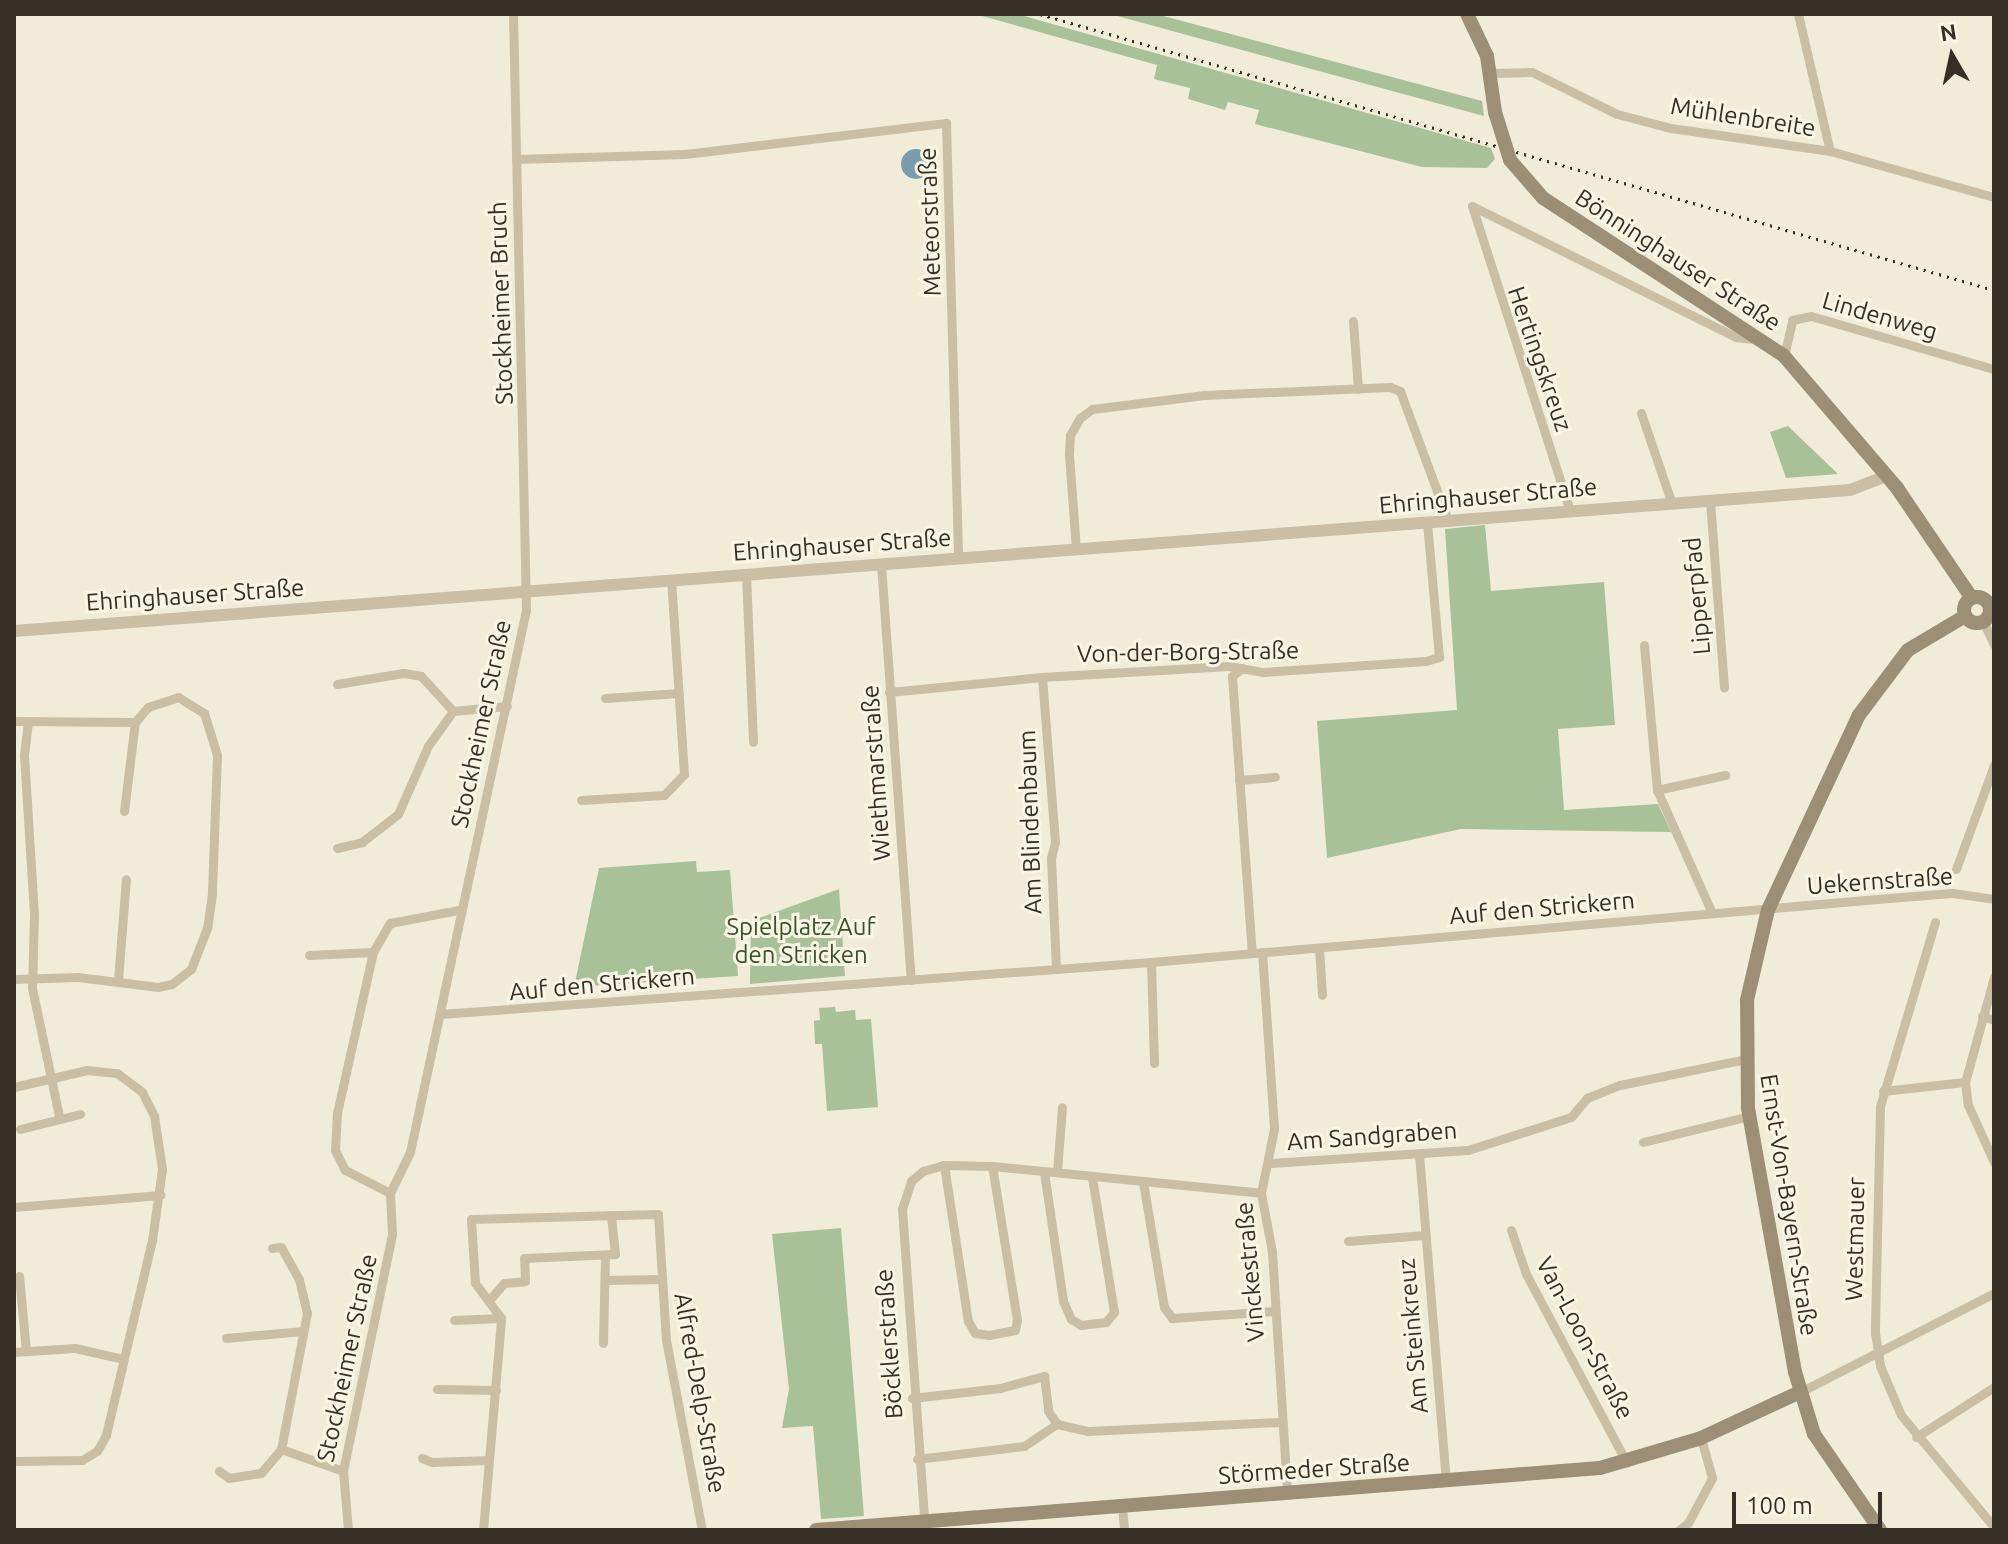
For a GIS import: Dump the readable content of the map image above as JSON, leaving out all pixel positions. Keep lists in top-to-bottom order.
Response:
{
  "streets": {
    "main road": ["Bönninghauser Straße", "Ernst-Von-Bayern-Straße", "Störmeder Straße"],
    "street": [
      "Mühlenbreite",
      "Meteorstraße",
      "Stockheimer Bruch",
      "Lindenweg",
      "Hertingskreuz",
      "Ehringhauser Straße",
      "Lipperpfad",
      "Von-der-Borg-Straße",
      "Stockheimer Straße",
      "Wiethmarstraße",
      "Am Blindenbaum",
      "Uekernstraße",
      "Auf den Strickern",
      "Am Sandgraben",
      "Westmauer",
      "Vinckestraße",
      "Am Steinkreuz",
      "Van-Loon-Straße",
      "Böcklerstraße",
      "Alfred-Delp-Straße"
    ]
  },
  "crossings": [
    ["Mühlenbreite", "Bönninghauser Straße"],
    ["Meteorstraße", "Stockheimer Bruch"],
    ["Meteorstraße", "Ehringhauser Straße"],
    ["Bönninghauser Straße", "Lindenweg"],
    ["Bönninghauser Straße", "Hertingskreuz"],
    ["Bönninghauser Straße", "Ehringhauser Straße"],
    ["Bönninghauser Straße", "Ernst-Von-Bayern-Straße"],
    ["Stockheimer Bruch", "Ehringhauser Straße"],
    ["Stockheimer Bruch", "Stockheimer Straße"],
    ["Hertingskreuz", "Ehringhauser Straße"],
    ["Ehringhauser Straße", "Lipperpfad"],
    ["Ehringhauser Straße", "Von-der-Borg-Straße"],
    ["Ehringhauser Straße", "Stockheimer Straße"],
    ["Ehringhauser Straße", "Wiethmarstraße"],
    ["Von-der-Borg-Straße", "Wiethmarstraße"],
    ["Von-der-Borg-Straße", "Am Blindenbaum"],
    ["Von-der-Borg-Straße", "Vinckestraße"],
    ["Stockheimer Straße", "Auf den Strickern"],
    ["Wiethmarstraße", "Auf den Strickern"],
    ["Am Blindenbaum", "Auf den Strickern"],
    ["Uekernstraße", "Auf den Strickern"],
    ["Uekernstraße", "Ernst-Von-Bayern-Straße"],
    ["Auf den Strickern", "Ernst-Von-Bayern-Straße"],
    ["Auf den Strickern", "Vinckestraße"],
    ["Am Sandgraben", "Ernst-Von-Bayern-Straße"],
    ["Am Sandgraben", "Vinckestraße"],
    ["Am Sandgraben", "Am Steinkreuz"],
    ["Ernst-Von-Bayern-Straße", "Störmeder Straße"],
    ["Vinckestraße", "Störmeder Straße"],
    ["Am Steinkreuz", "Störmeder Straße"],
    ["Van-Loon-Straße", "Störmeder Straße"],
    ["Böcklerstraße", "Störmeder Straße"]
  ],
  "parks": ["Spielplatz Auf den Stricken"],
  "scale_bar": "100 m",
  "north": "top"
}
